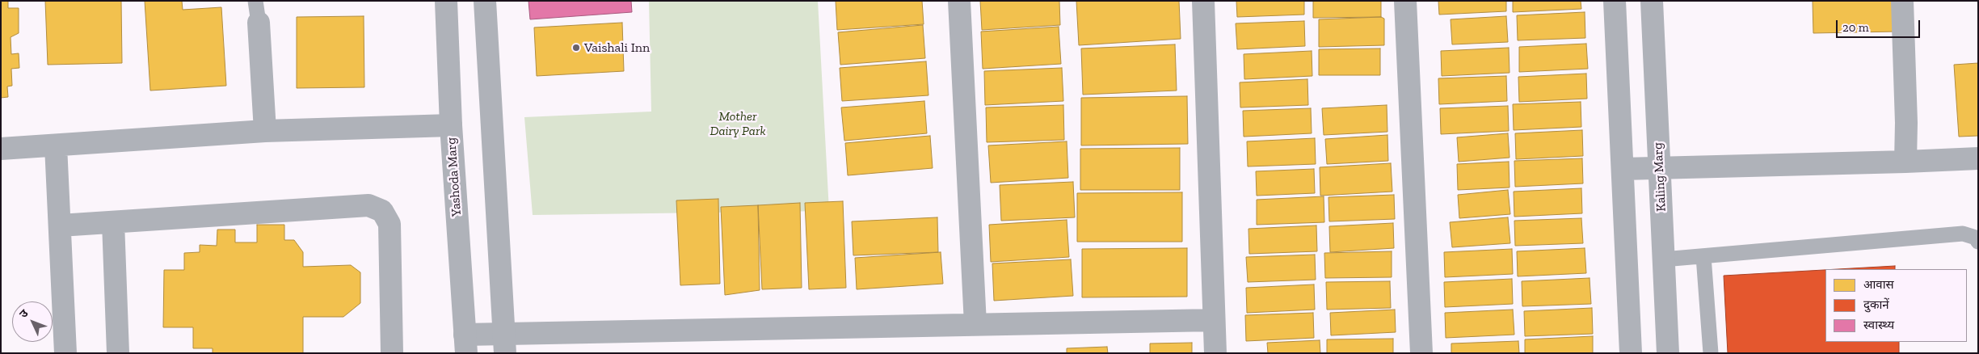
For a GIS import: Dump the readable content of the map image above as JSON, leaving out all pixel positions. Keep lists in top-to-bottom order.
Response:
{
  "streets": {
    "street": ["Yashoda Marg", "Kaling Marg"]
  },
  "parks": ["Mother Dairy Park"],
  "places": ["Vaishali Inn"],
  "legend": ["आवास", "दुकानें", "स्वास्थ्य"],
  "scale_bar": "20 m",
  "north": "top left"
}
